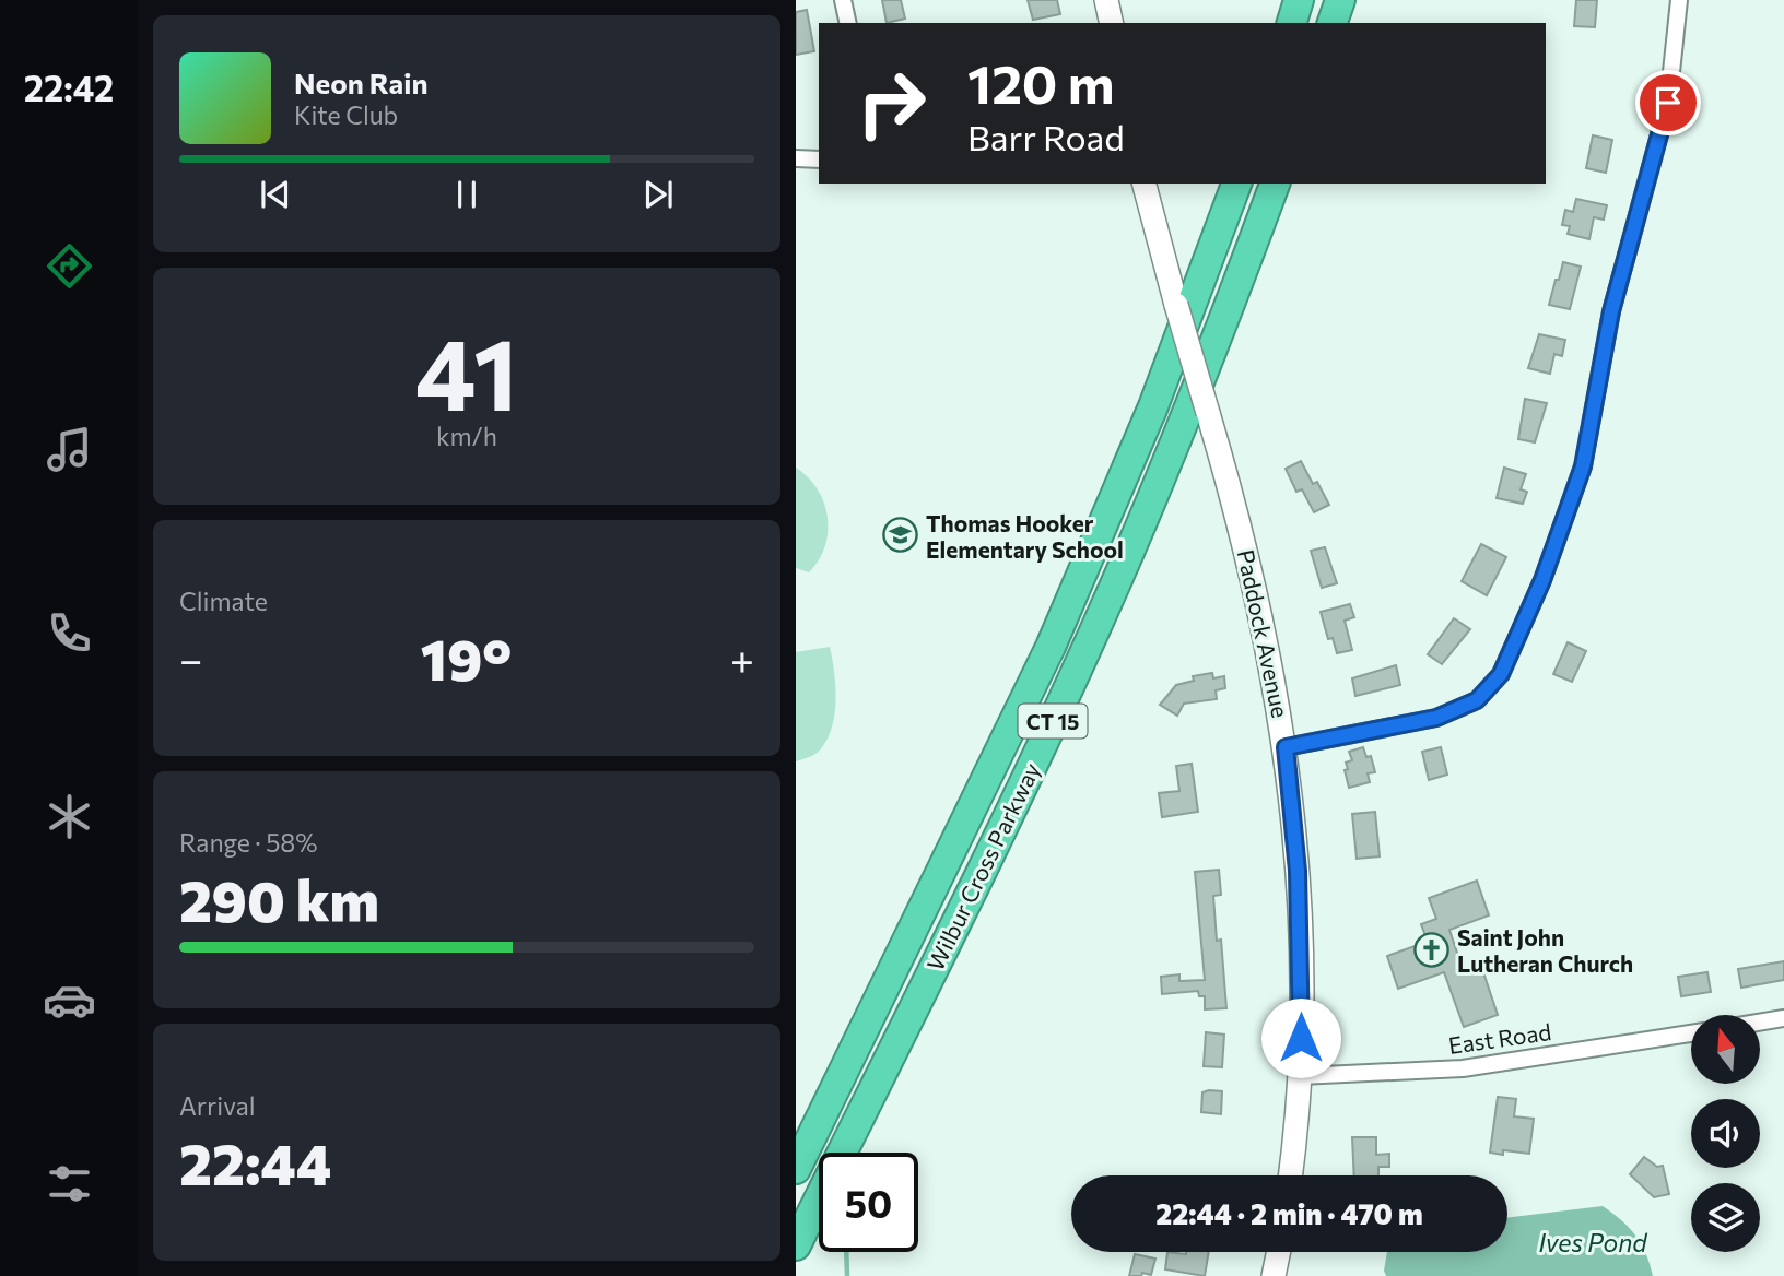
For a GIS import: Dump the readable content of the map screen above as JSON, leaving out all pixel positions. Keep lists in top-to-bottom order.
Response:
{
  "streets": {
    "highway": ["CT 15", "Wilbur Cross Parkway"],
    "main road": ["Paddock Avenue"],
    "street": ["East Road"]
  },
  "crossings": [
    ["Paddock Avenue", "East Road"]
  ],
  "water": ["Ives Pond"],
  "places": {
    "school or university": ["Thomas Hooker Elementary School"],
    "church": ["Saint John Lutheran Church"]
  },
  "north": "top",
  "page": {
    "tabs": "22:42",
    "turn": ["120 m", "Barr Road"],
    "song": ["Neon Rain", "Kite Club"],
    "tile": [
      ["41", "km/h"],
      "Climate",
      ["Range · 58%", "290 km"],
      ["Arrival", "22:44"]
    ],
    "heat": ["−", "19°", "+"],
    "limit": "50",
    "trip": "22:44 · 2 min · 470 m"
  }
}
